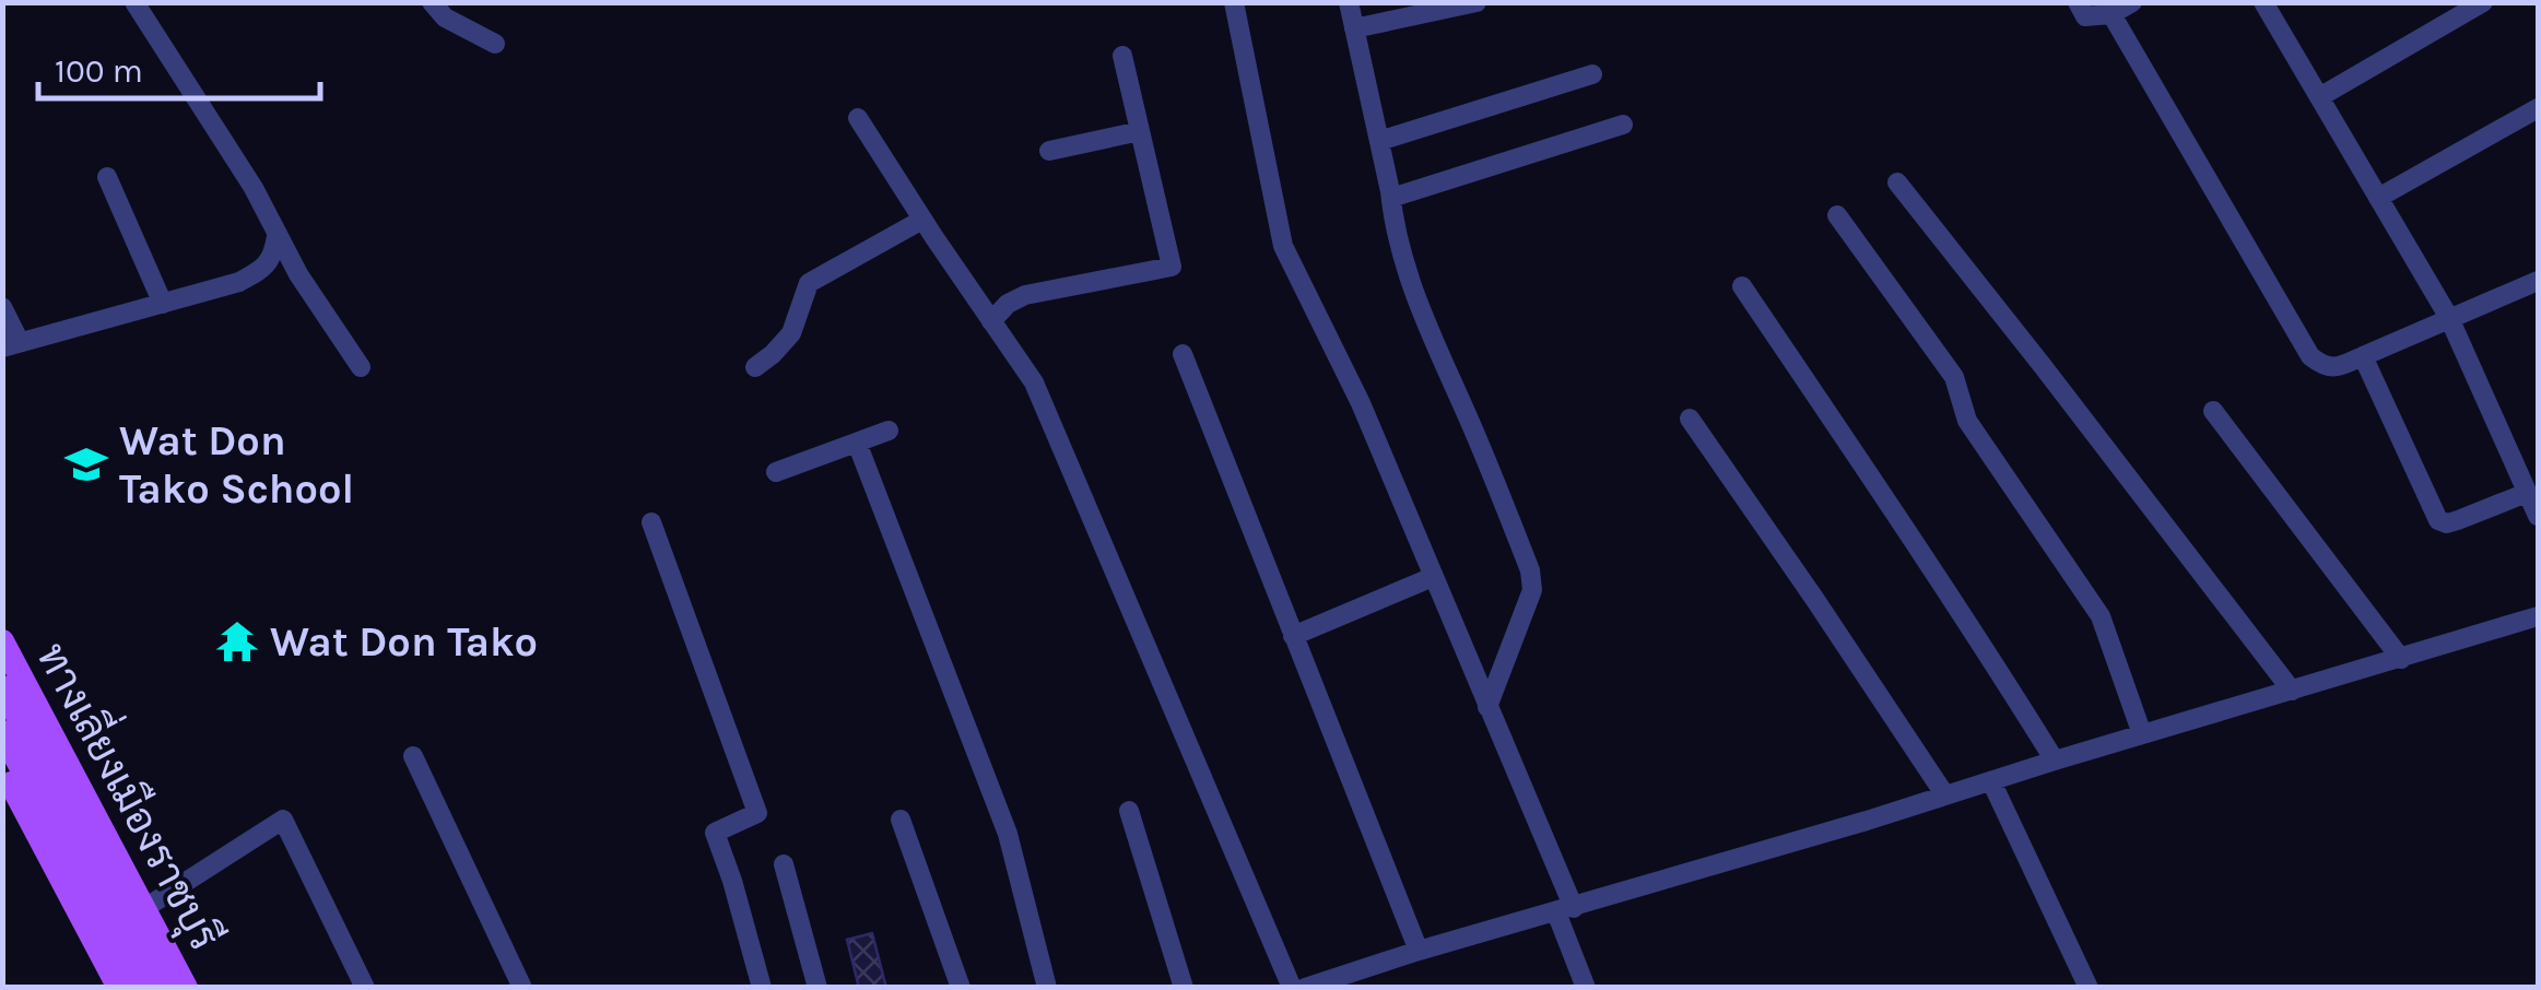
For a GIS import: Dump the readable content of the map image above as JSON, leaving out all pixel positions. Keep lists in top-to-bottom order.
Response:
{
  "streets": {
    "main road": ["ทางเลี่ยงเมืองราชบุรี"]
  },
  "places": {
    "school or university": ["Wat Don Tako School"],
    "temple": ["Wat Don Tako"]
  },
  "scale_bar": "100 m"
}
